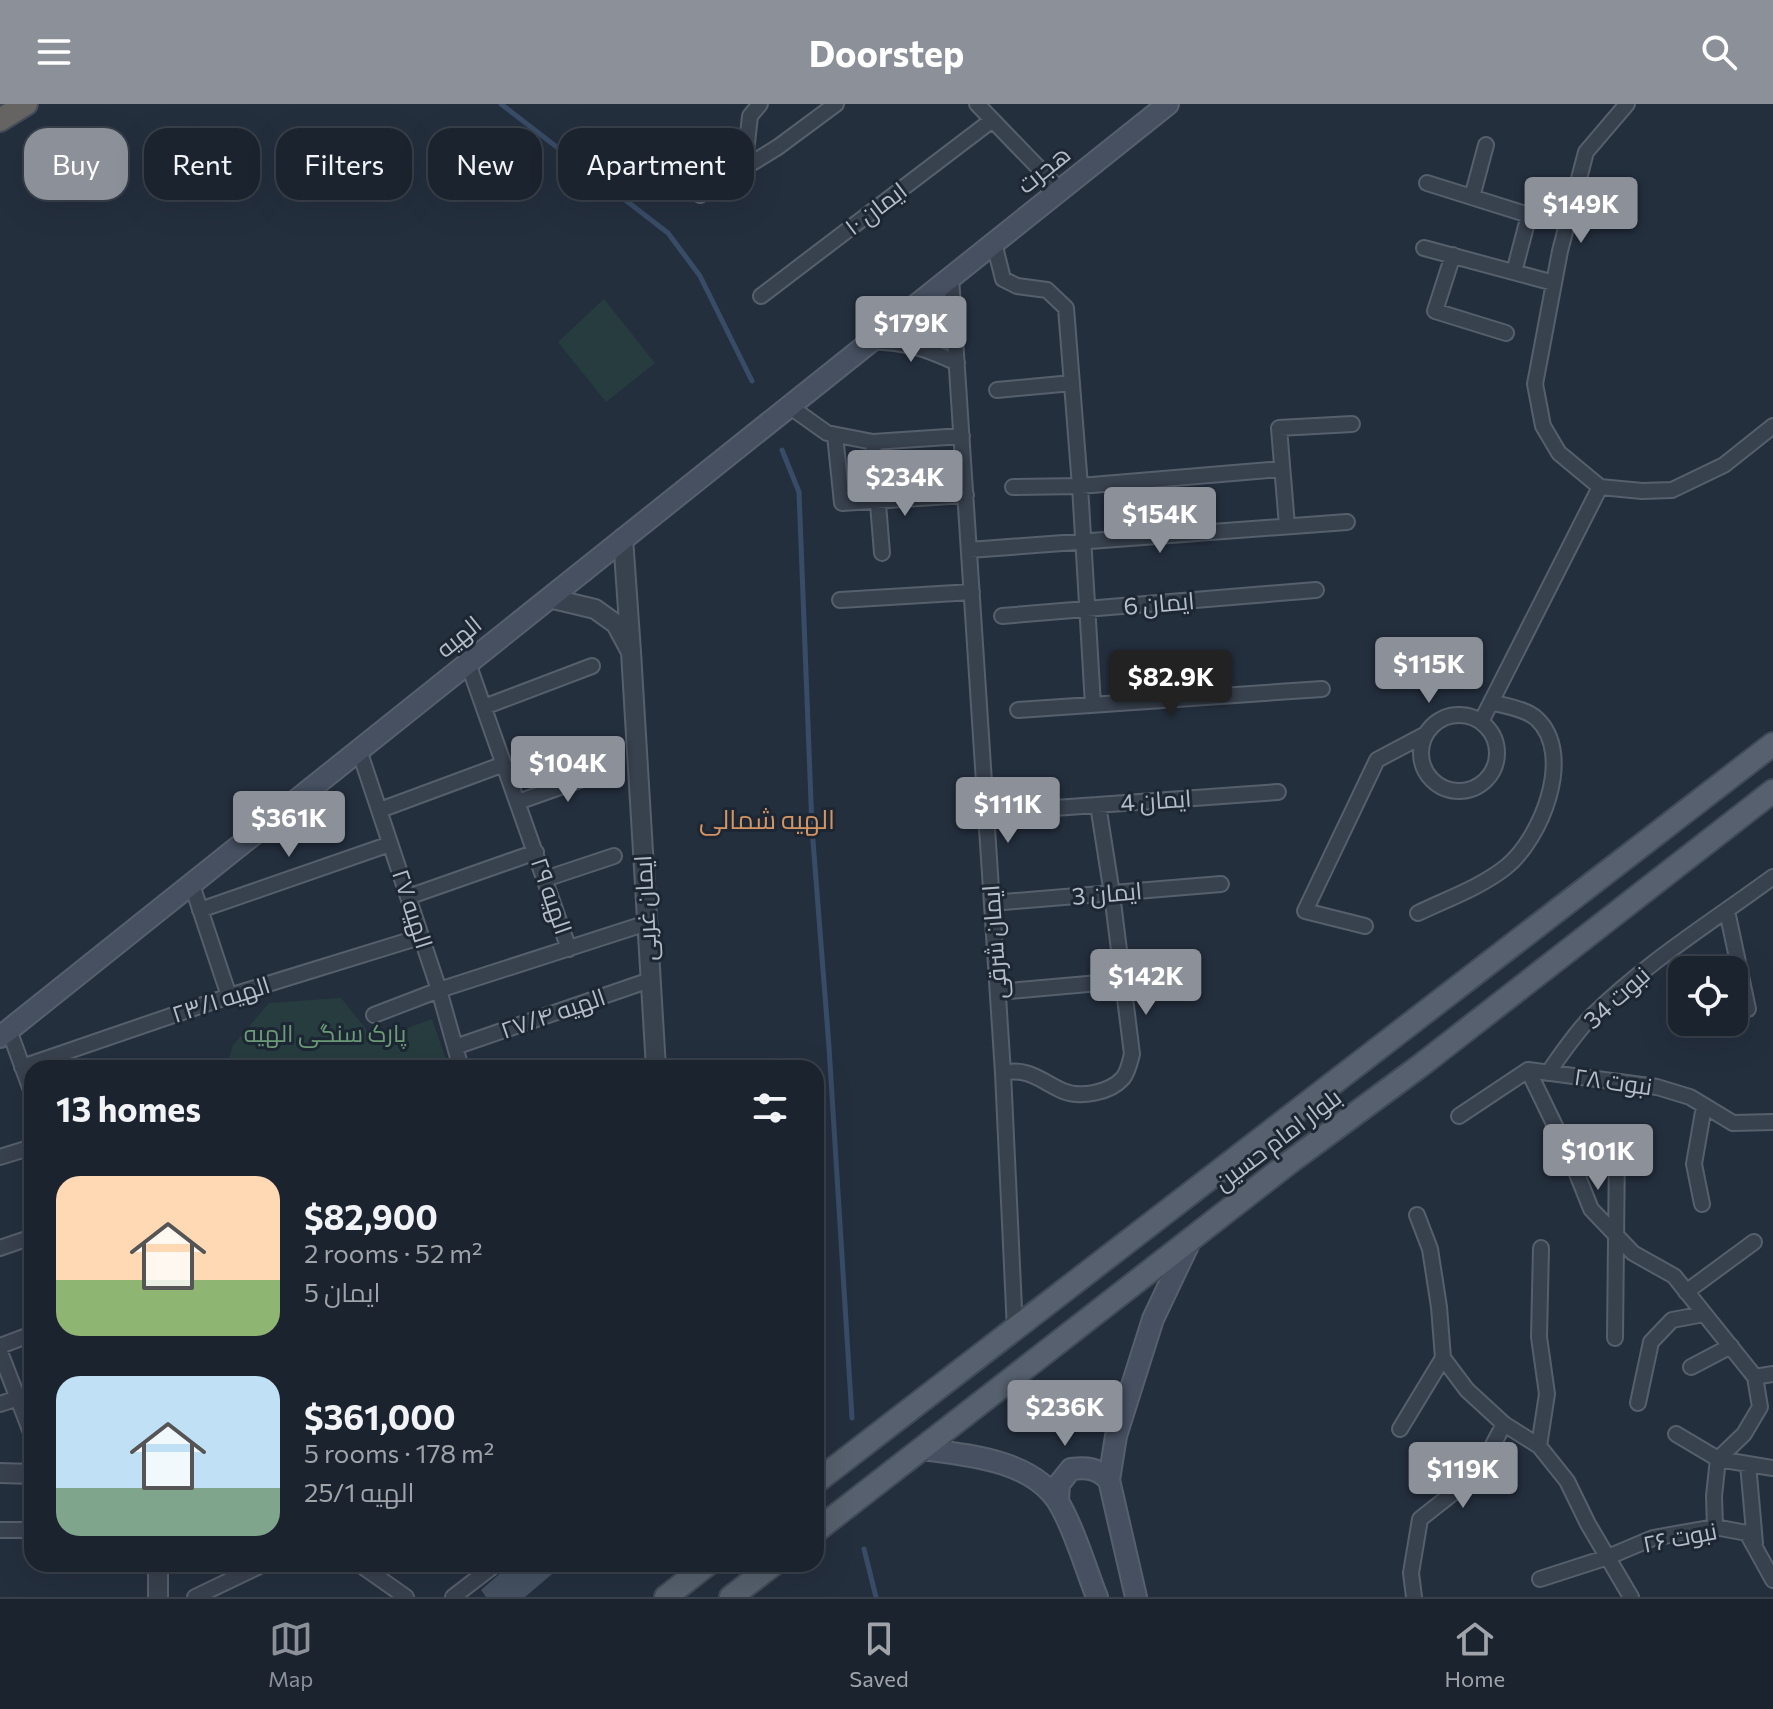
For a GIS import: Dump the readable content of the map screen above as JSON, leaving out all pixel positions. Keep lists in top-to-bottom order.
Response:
{
  "streets": {
    "main road": ["هجرت", "الهیه", "بلوار امام حسین"],
    "street": [
      "ایمان ۱۰",
      "ایمان 6",
      "ایمان 4",
      "ایمان 3",
      "الهیه ۲۹",
      "ایمان غربی",
      "الهیه ۲۷",
      "ایمان شرقی",
      "نبوت 34",
      "الهیه ۲۳/۱",
      "الهیه ۲۷/۴",
      "نبوت ۲۸",
      "نبوت ۲۶"
    ]
  },
  "crossings": [
    ["هجرت", "الهیه"],
    ["هجرت", "ایمان شرقی"],
    ["الهیه", "الهیه ۲۹"],
    ["الهیه", "ایمان غربی"],
    ["الهیه", "الهیه ۲۷"],
    ["الهیه", "ایمان شرقی"],
    ["ایمان 4", "ایمان شرقی"],
    ["ایمان 3", "ایمان شرقی"],
    ["ایمان غربی", "الهیه ۲۷/۴"],
    ["الهیه ۲۷", "الهیه ۲۳/۱"],
    ["الهیه ۲۷", "الهیه ۲۷/۴"],
    ["ایمان شرقی", "بلوار امام حسین"],
    ["نبوت 34", "نبوت ۲۸"]
  ],
  "districts": ["الهیه شمالی"],
  "parks": ["پارک سنگی الهیه"],
  "page": {
    "header": "Doorstep",
    "chip": [
      "Buy",
      "Rent",
      "Filters",
      "New",
      "Apartment"
    ],
    "price": [
      "$149K",
      "$179K",
      "$234K",
      "$154K",
      "$115K",
      "$82.9K",
      "$104K",
      "$111K",
      "$361K",
      "$142K",
      "$101K",
      "$236K",
      "$119K"
    ],
    "heading": "13 homes",
    "list": [
      {
        "name": "$82,900",
        "note": "2 rooms · 52 m² · ایمان 5"
      },
      {
        "name": "$361,000",
        "note": "5 rooms · 178 m² · الهیه 25/1"
      }
    ],
    "tabs": ["Map", "Saved", "Home"]
  }
}
